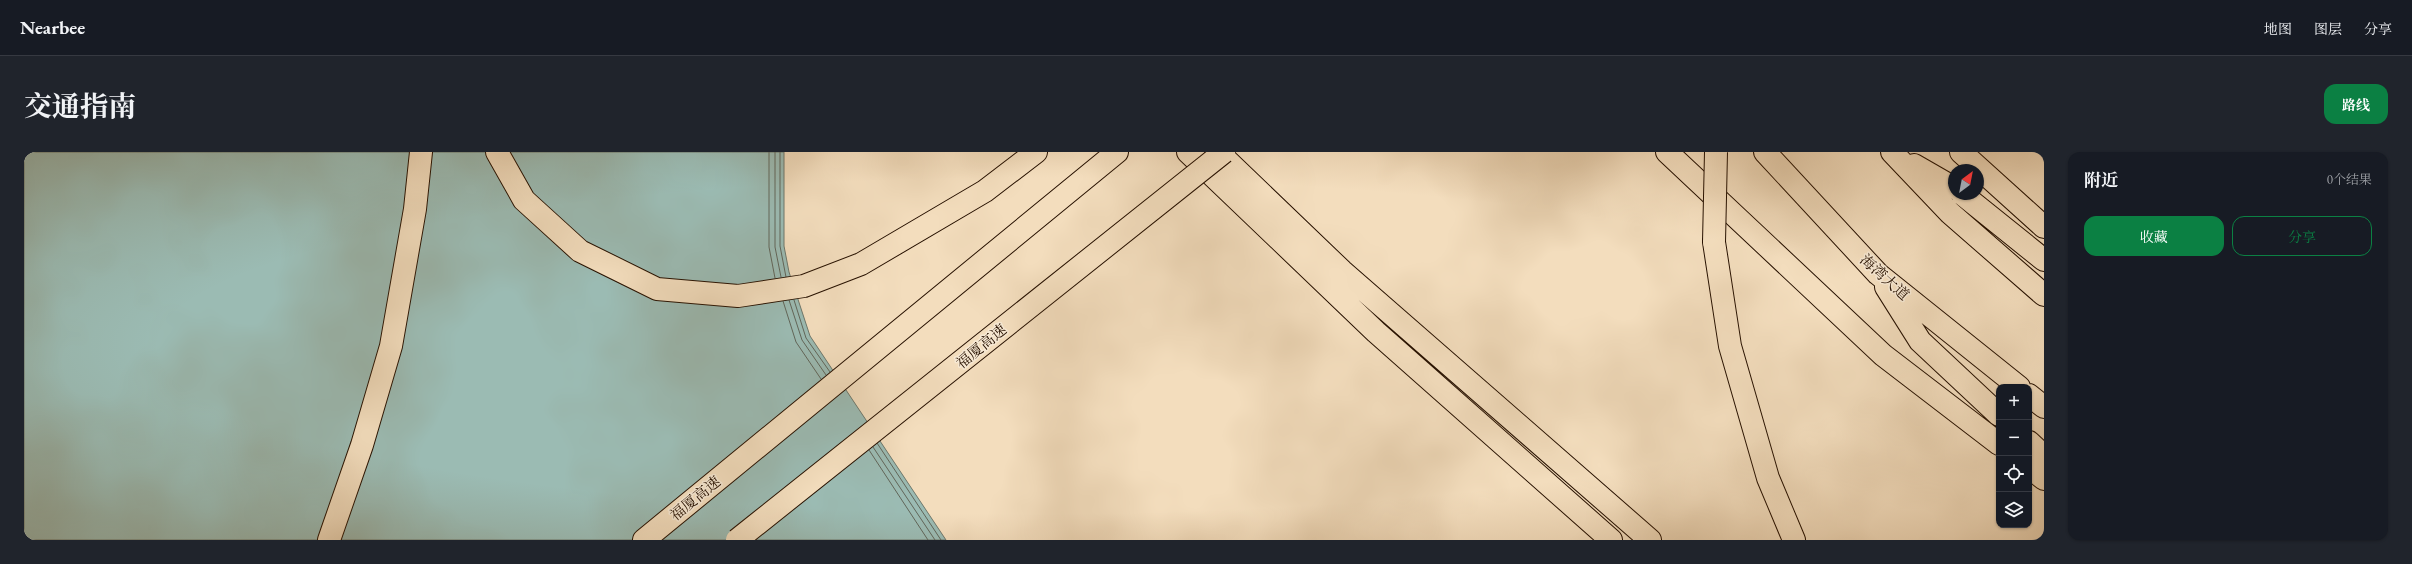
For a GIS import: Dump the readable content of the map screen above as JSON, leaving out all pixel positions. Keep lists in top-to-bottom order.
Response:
{
  "streets": {
    "highway": ["海湾大道", "福厦高速"]
  },
  "north": "top right",
  "page": {
    "header": "Nearbee",
    "nav": ["地图", "图层", "分享"],
    "title": "交通指南",
    "buttons": [
      "路线",
      ["收藏", "分享"]
    ],
    "heading": ["附近", "0个结果"],
    "map_buttons": ["+", "−"]
  }
}
